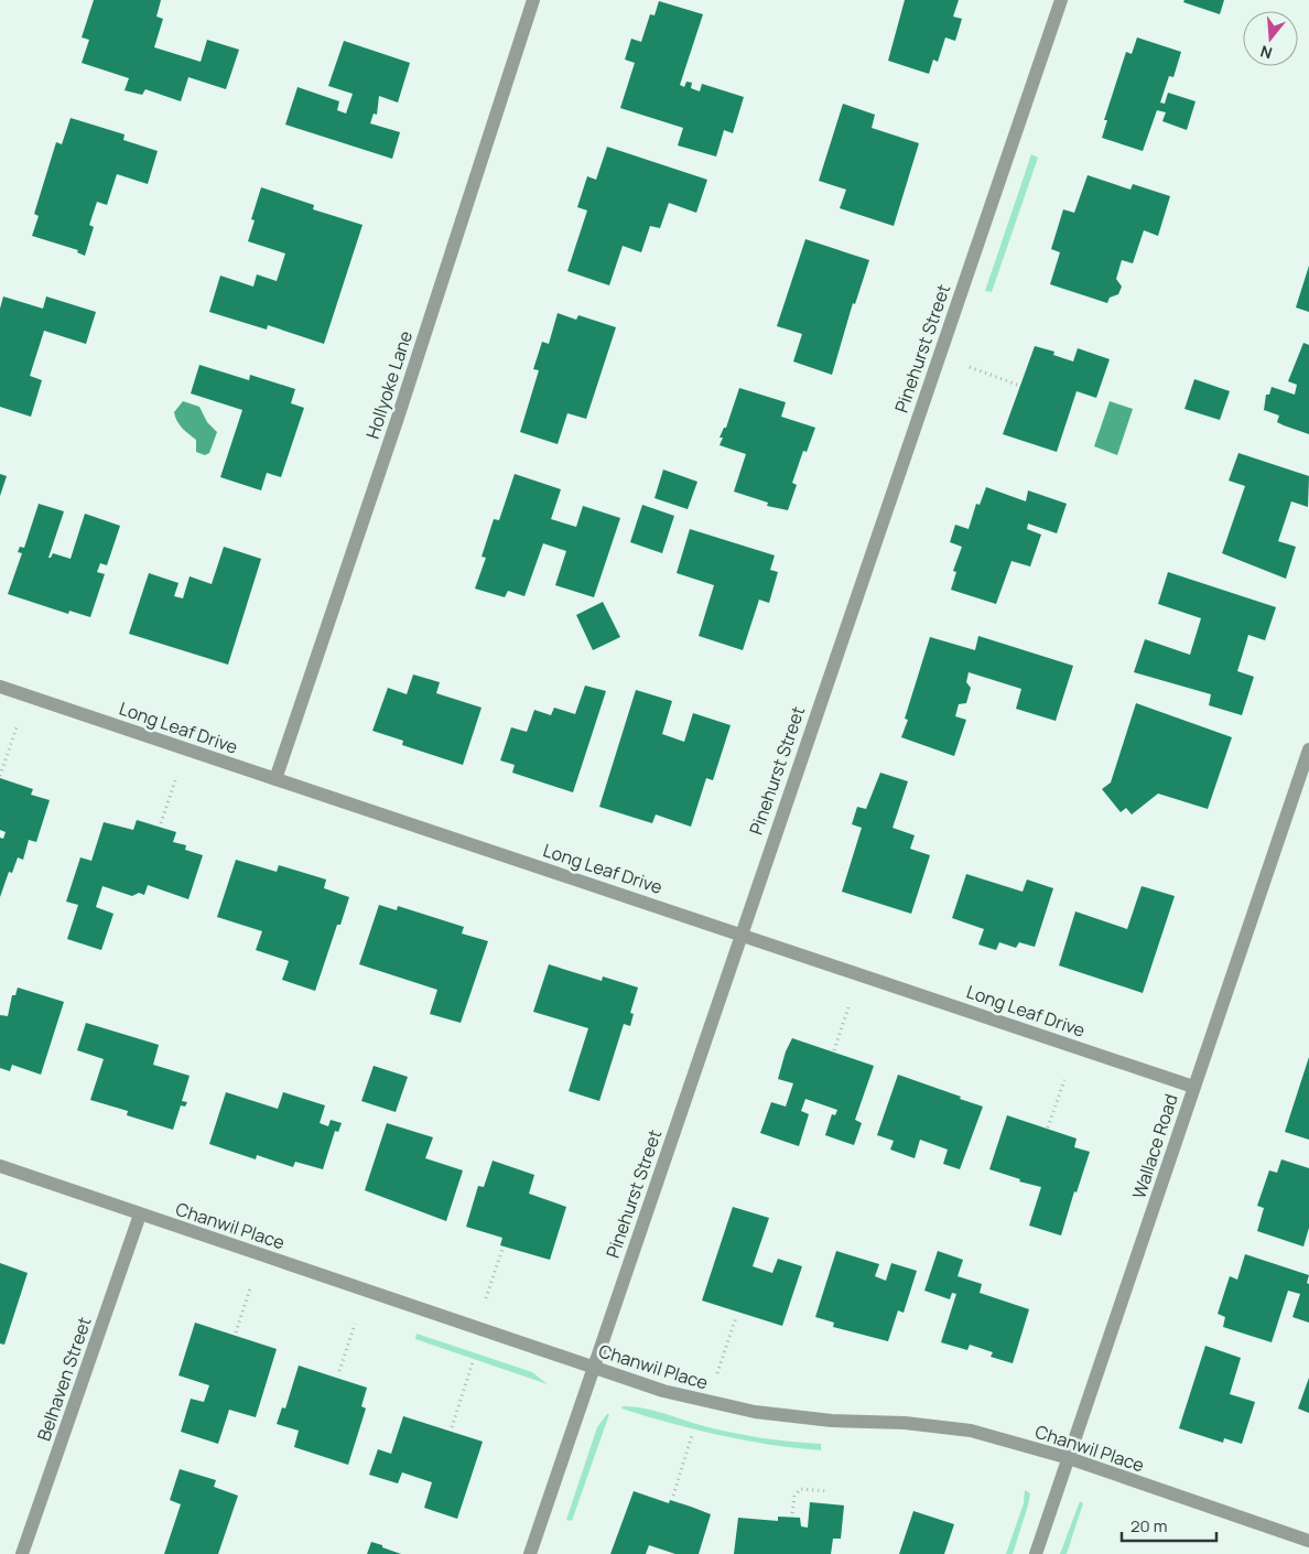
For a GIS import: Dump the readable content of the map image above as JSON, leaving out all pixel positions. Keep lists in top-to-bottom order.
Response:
{
  "streets": {
    "street": [
      "Pinehurst Street",
      "Hollyoke Lane",
      "Long Leaf Drive",
      "Wallace Road",
      "Chanwil Place",
      "Belhaven Street"
    ]
  },
  "crossings": [
    ["Pinehurst Street", "Long Leaf Drive"],
    ["Pinehurst Street", "Chanwil Place"],
    ["Hollyoke Lane", "Long Leaf Drive"],
    ["Long Leaf Drive", "Wallace Road"],
    ["Wallace Road", "Chanwil Place"],
    ["Chanwil Place", "Belhaven Street"]
  ],
  "scale_bar": "20 m",
  "north": "bottom"
}
